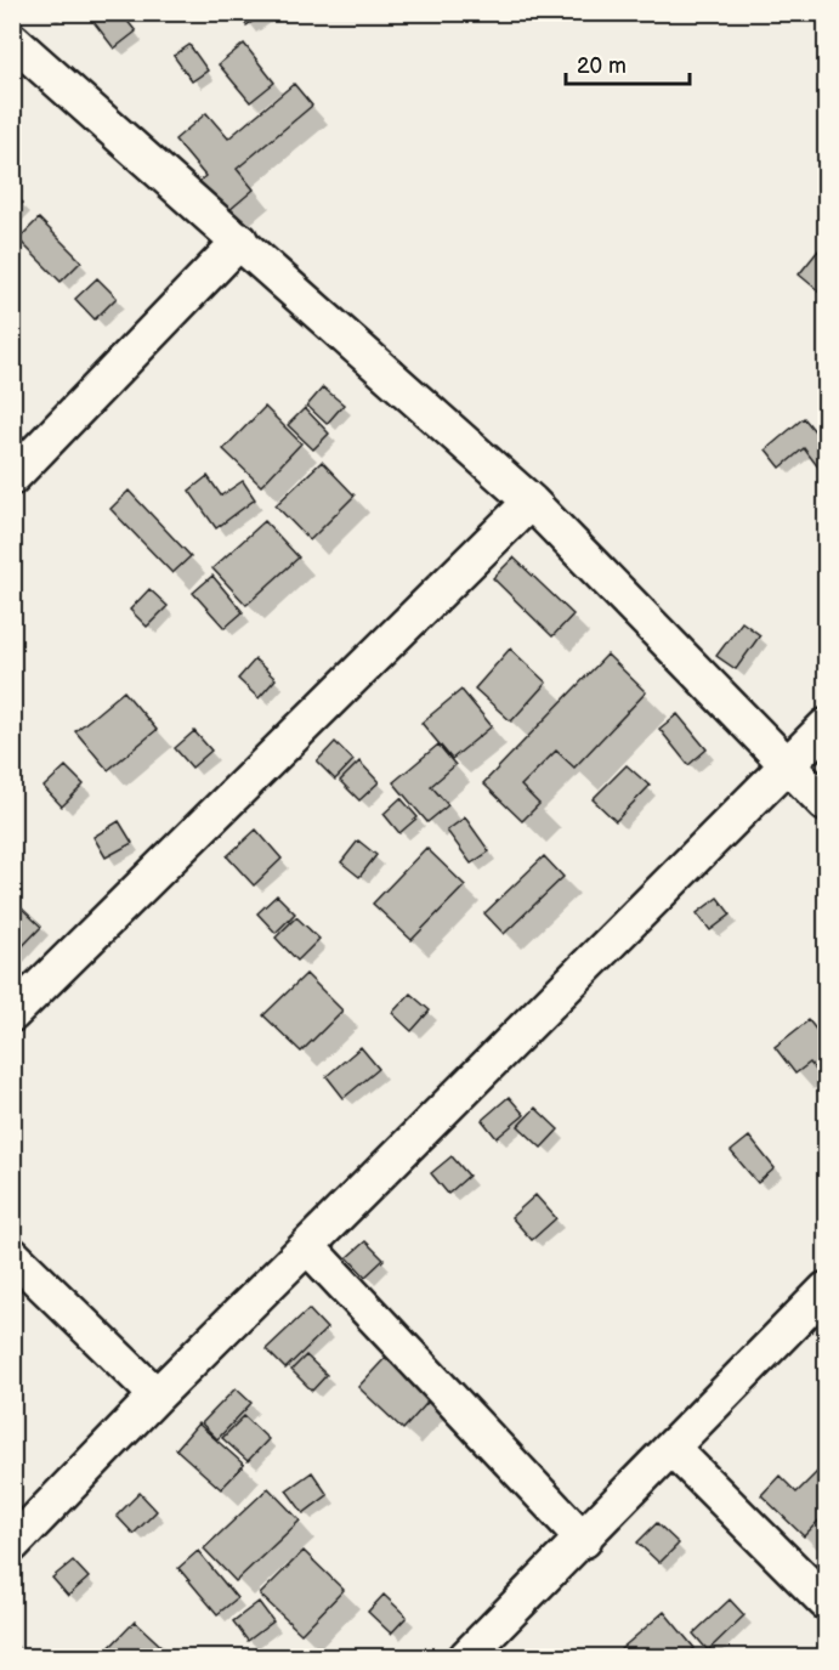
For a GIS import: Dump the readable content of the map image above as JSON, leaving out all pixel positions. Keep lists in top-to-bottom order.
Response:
{
  "scale_bar": "20 m"
}
